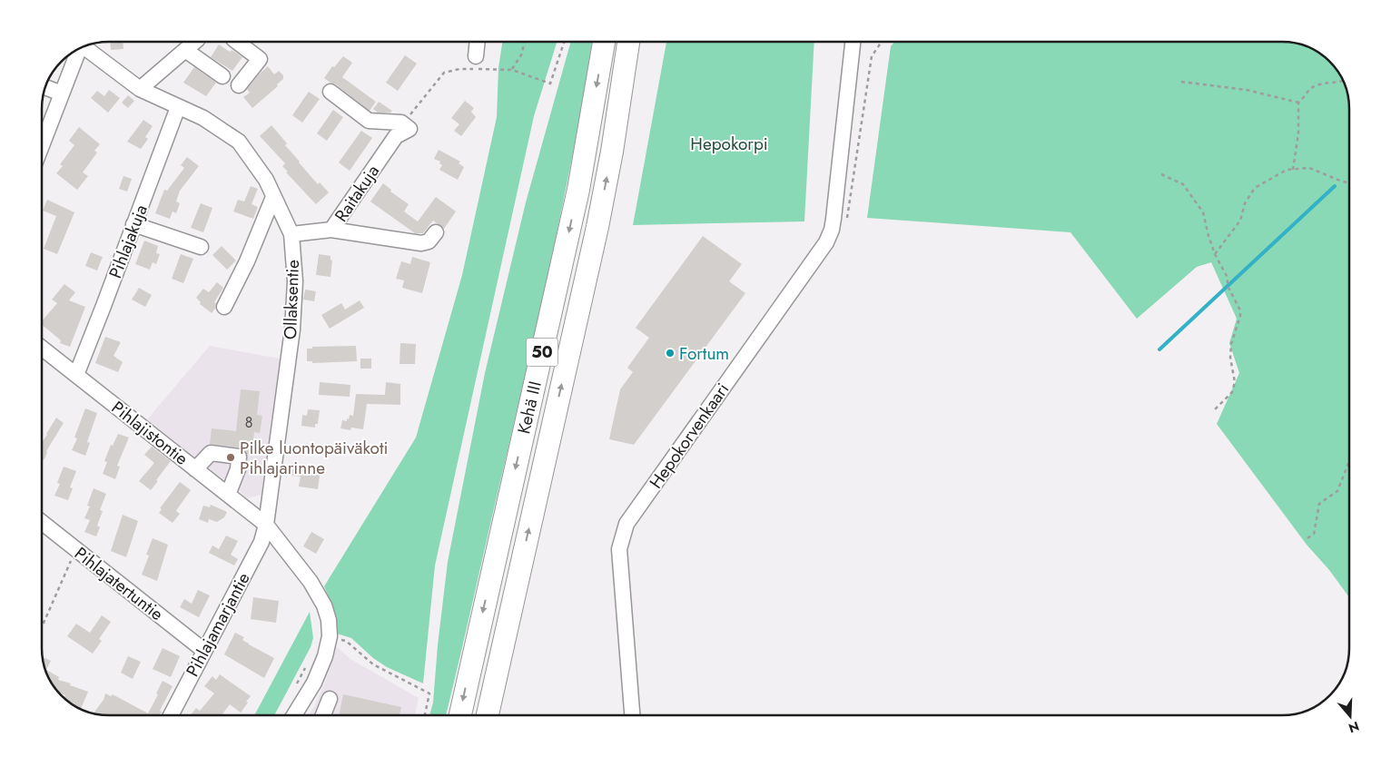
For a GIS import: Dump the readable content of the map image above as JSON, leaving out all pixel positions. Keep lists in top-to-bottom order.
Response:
{
  "streets": {
    "highway": ["50", "Kehä III"],
    "street": [
      "Raitakuja",
      "Pihlajakuja",
      "Ollaksentie",
      "Pihlajistontie",
      "Hepokorvenkaari",
      "Pihlajatertuntie",
      "Pihlajamarjantie"
    ]
  },
  "crossings": [
    ["Raitakuja", "Ollaksentie"],
    ["Pihlajakuja", "Ollaksentie"],
    ["Pihlajakuja", "Pihlajistontie"],
    ["Ollaksentie", "Pihlajistontie"],
    ["Ollaksentie", "Pihlajamarjantie"],
    ["Pihlajistontie", "Pihlajamarjantie"],
    ["Pihlajatertuntie", "Pihlajamarjantie"]
  ],
  "parks": ["Hepokorpi"],
  "places": ["Fortum", "Pilke luontopäiväkoti Pihlajarinne"],
  "house_numbers": ["8"],
  "north": "bottom"
}
